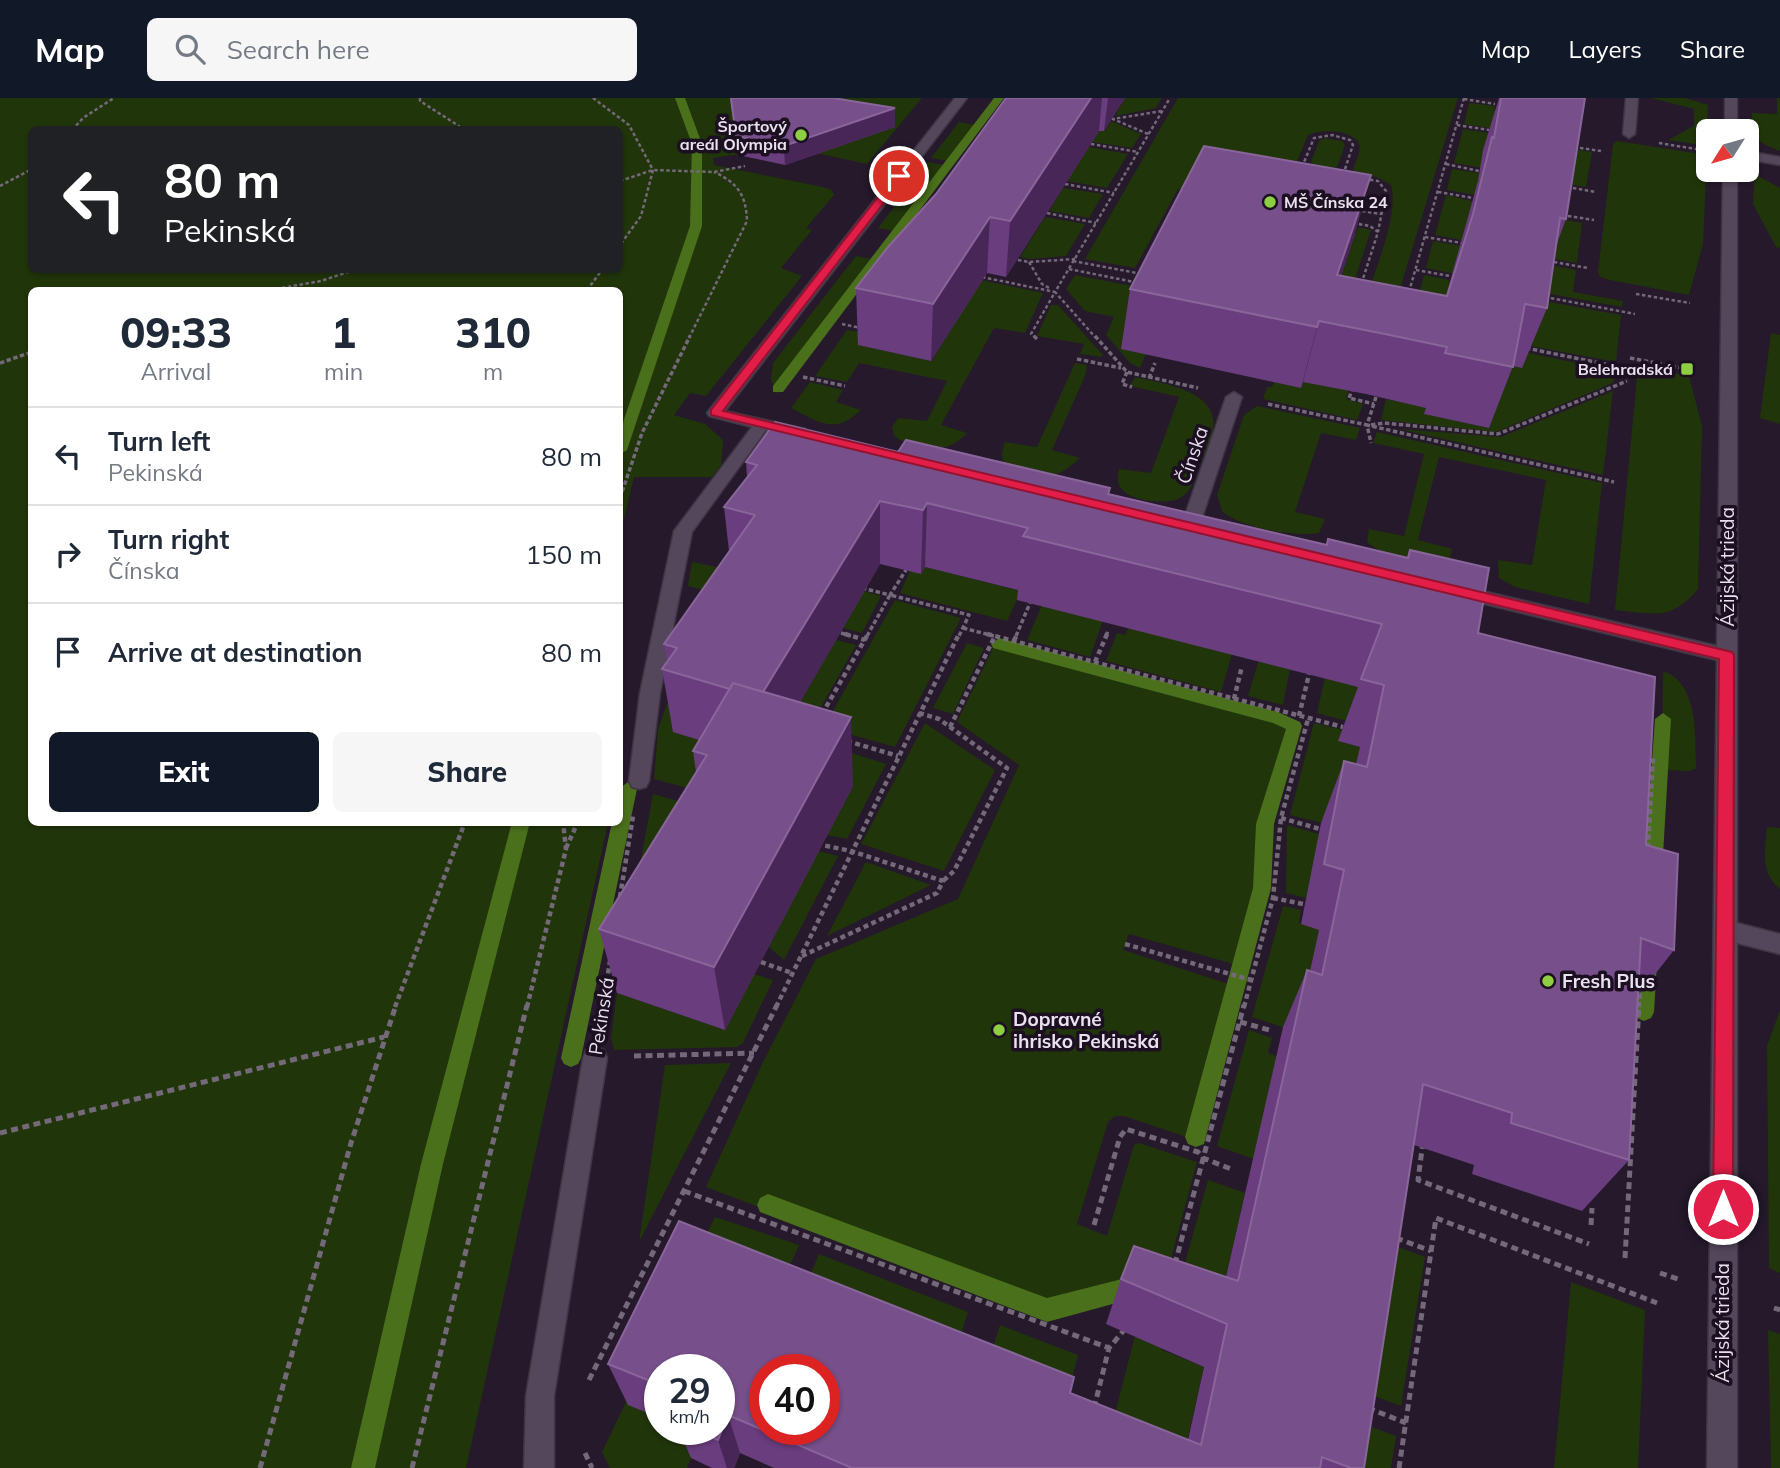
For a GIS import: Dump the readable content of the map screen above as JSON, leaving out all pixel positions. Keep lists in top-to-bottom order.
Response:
{
  "streets": {
    "street": ["Čínska", "Ázijská trieda", "Pekinská"]
  },
  "places": {
    "other": [
      "Športový areál Olympia",
      "MŠ Čínska 24",
      "Fresh Plus",
      "Dopravné ihrisko Pekinská"
    ],
    "transit": ["Belehradská"]
  },
  "north": "bottom left",
  "page": {
    "header": "Map",
    "search": "Search here",
    "nav": ["Map", "Layers", "Share"],
    "turn": ["80 m", "Pekinská"],
    "eta": [
      "09:33",
      "Arrival",
      "1",
      "min",
      "310",
      "m"
    ],
    "list": [
      {
        "name": "Turn left",
        "note": "Pekinská",
        "value": "80 m"
      },
      {
        "name": "Turn right",
        "note": "Čínska",
        "value": "150 m"
      },
      {
        "name": "Arrive at destination",
        "value": "80 m"
      }
    ],
    "buttons": ["Exit", "Share"],
    "speed": "29 km/h",
    "limit": "40"
  }
}
